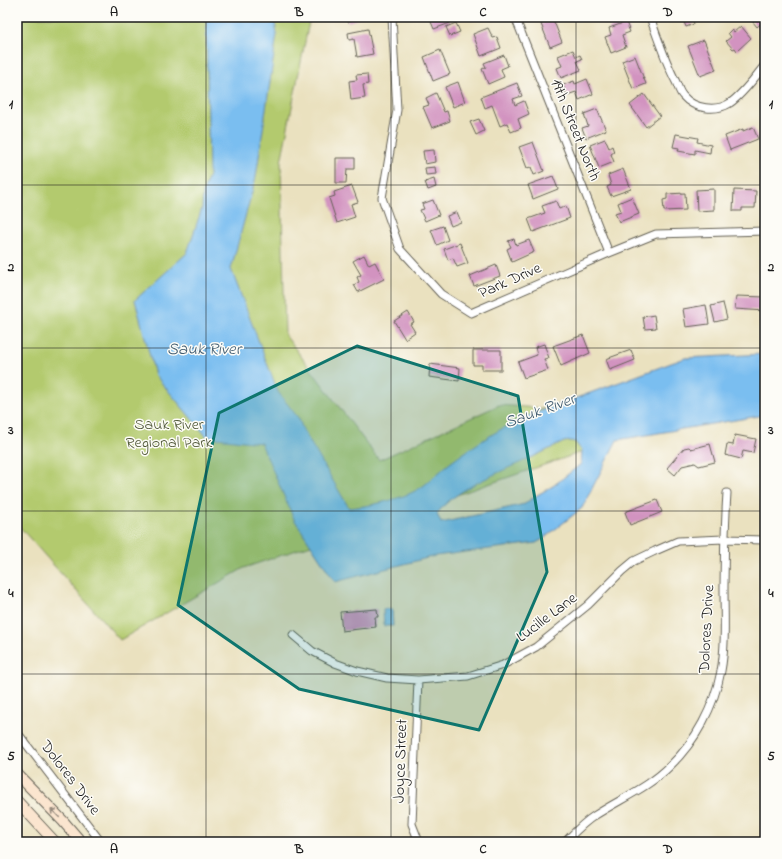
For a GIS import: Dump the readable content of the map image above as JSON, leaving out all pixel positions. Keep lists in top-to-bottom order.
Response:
{
  "streets": {
    "street": [
      "19th Street North",
      "Park Drive",
      "Lucille Lane",
      "Dolores Drive",
      "Joyce Street"
    ]
  },
  "crossings": [
    ["19th Street North", "Park Drive"],
    ["Lucille Lane", "Dolores Drive"],
    ["Lucille Lane", "Joyce Street"]
  ],
  "water": ["Sauk River"],
  "parks": ["Sauk River Regional Park"],
  "grid": {
    "columns": [
      "A",
      "B",
      "C",
      "D"
    ],
    "rows": [
      "1",
      "2",
      "3",
      "4",
      "5"
    ]
  }
}
